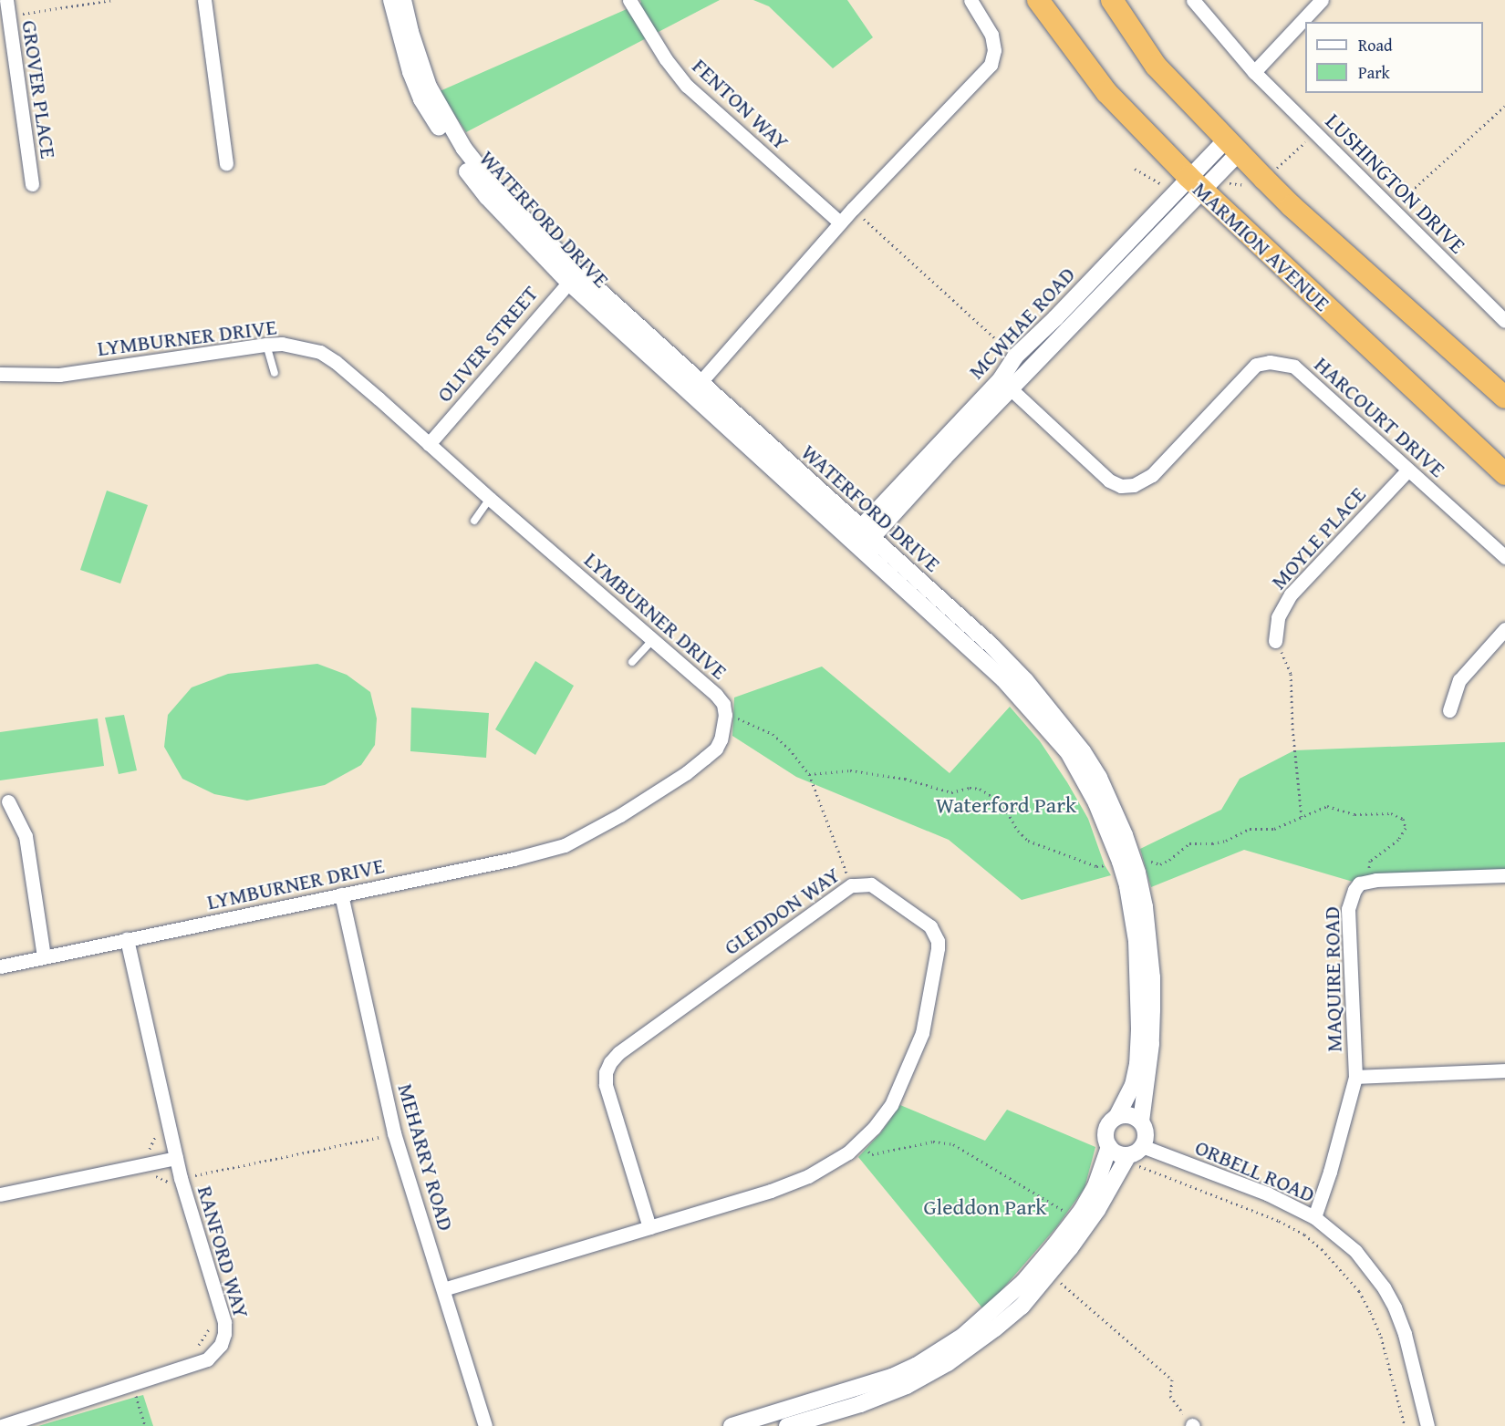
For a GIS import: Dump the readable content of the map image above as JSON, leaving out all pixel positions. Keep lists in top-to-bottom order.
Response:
{
  "streets": {
    "highway": ["MARMION AVENUE"],
    "street": [
      "GROVER PLACE",
      "FENTON WAY",
      "LUSHINGTON DRIVE",
      "WATERFORD DRIVE",
      "MCWHAE ROAD",
      "LYMBURNER DRIVE",
      "OLIVER STREET",
      "HARCOURT DRIVE",
      "MOYLE PLACE",
      "GLEDDON WAY",
      "MAQUIRE ROAD",
      "MEHARRY ROAD",
      "ORBELL ROAD",
      "RANFORD WAY"
    ]
  },
  "crossings": [
    ["WATERFORD DRIVE", "MCWHAE ROAD"],
    ["WATERFORD DRIVE", "OLIVER STREET"],
    ["WATERFORD DRIVE", "ORBELL ROAD"],
    ["MARMION AVENUE", "MCWHAE ROAD"],
    ["MCWHAE ROAD", "HARCOURT DRIVE"],
    ["LYMBURNER DRIVE", "OLIVER STREET"],
    ["LYMBURNER DRIVE", "MEHARRY ROAD"],
    ["LYMBURNER DRIVE", "RANFORD WAY"],
    ["HARCOURT DRIVE", "MOYLE PLACE"],
    ["GLEDDON WAY", "MEHARRY ROAD"],
    ["MAQUIRE ROAD", "ORBELL ROAD"]
  ],
  "parks": ["Waterford Park", "Gleddon Park"],
  "legend": ["Road", "Park"]
}
